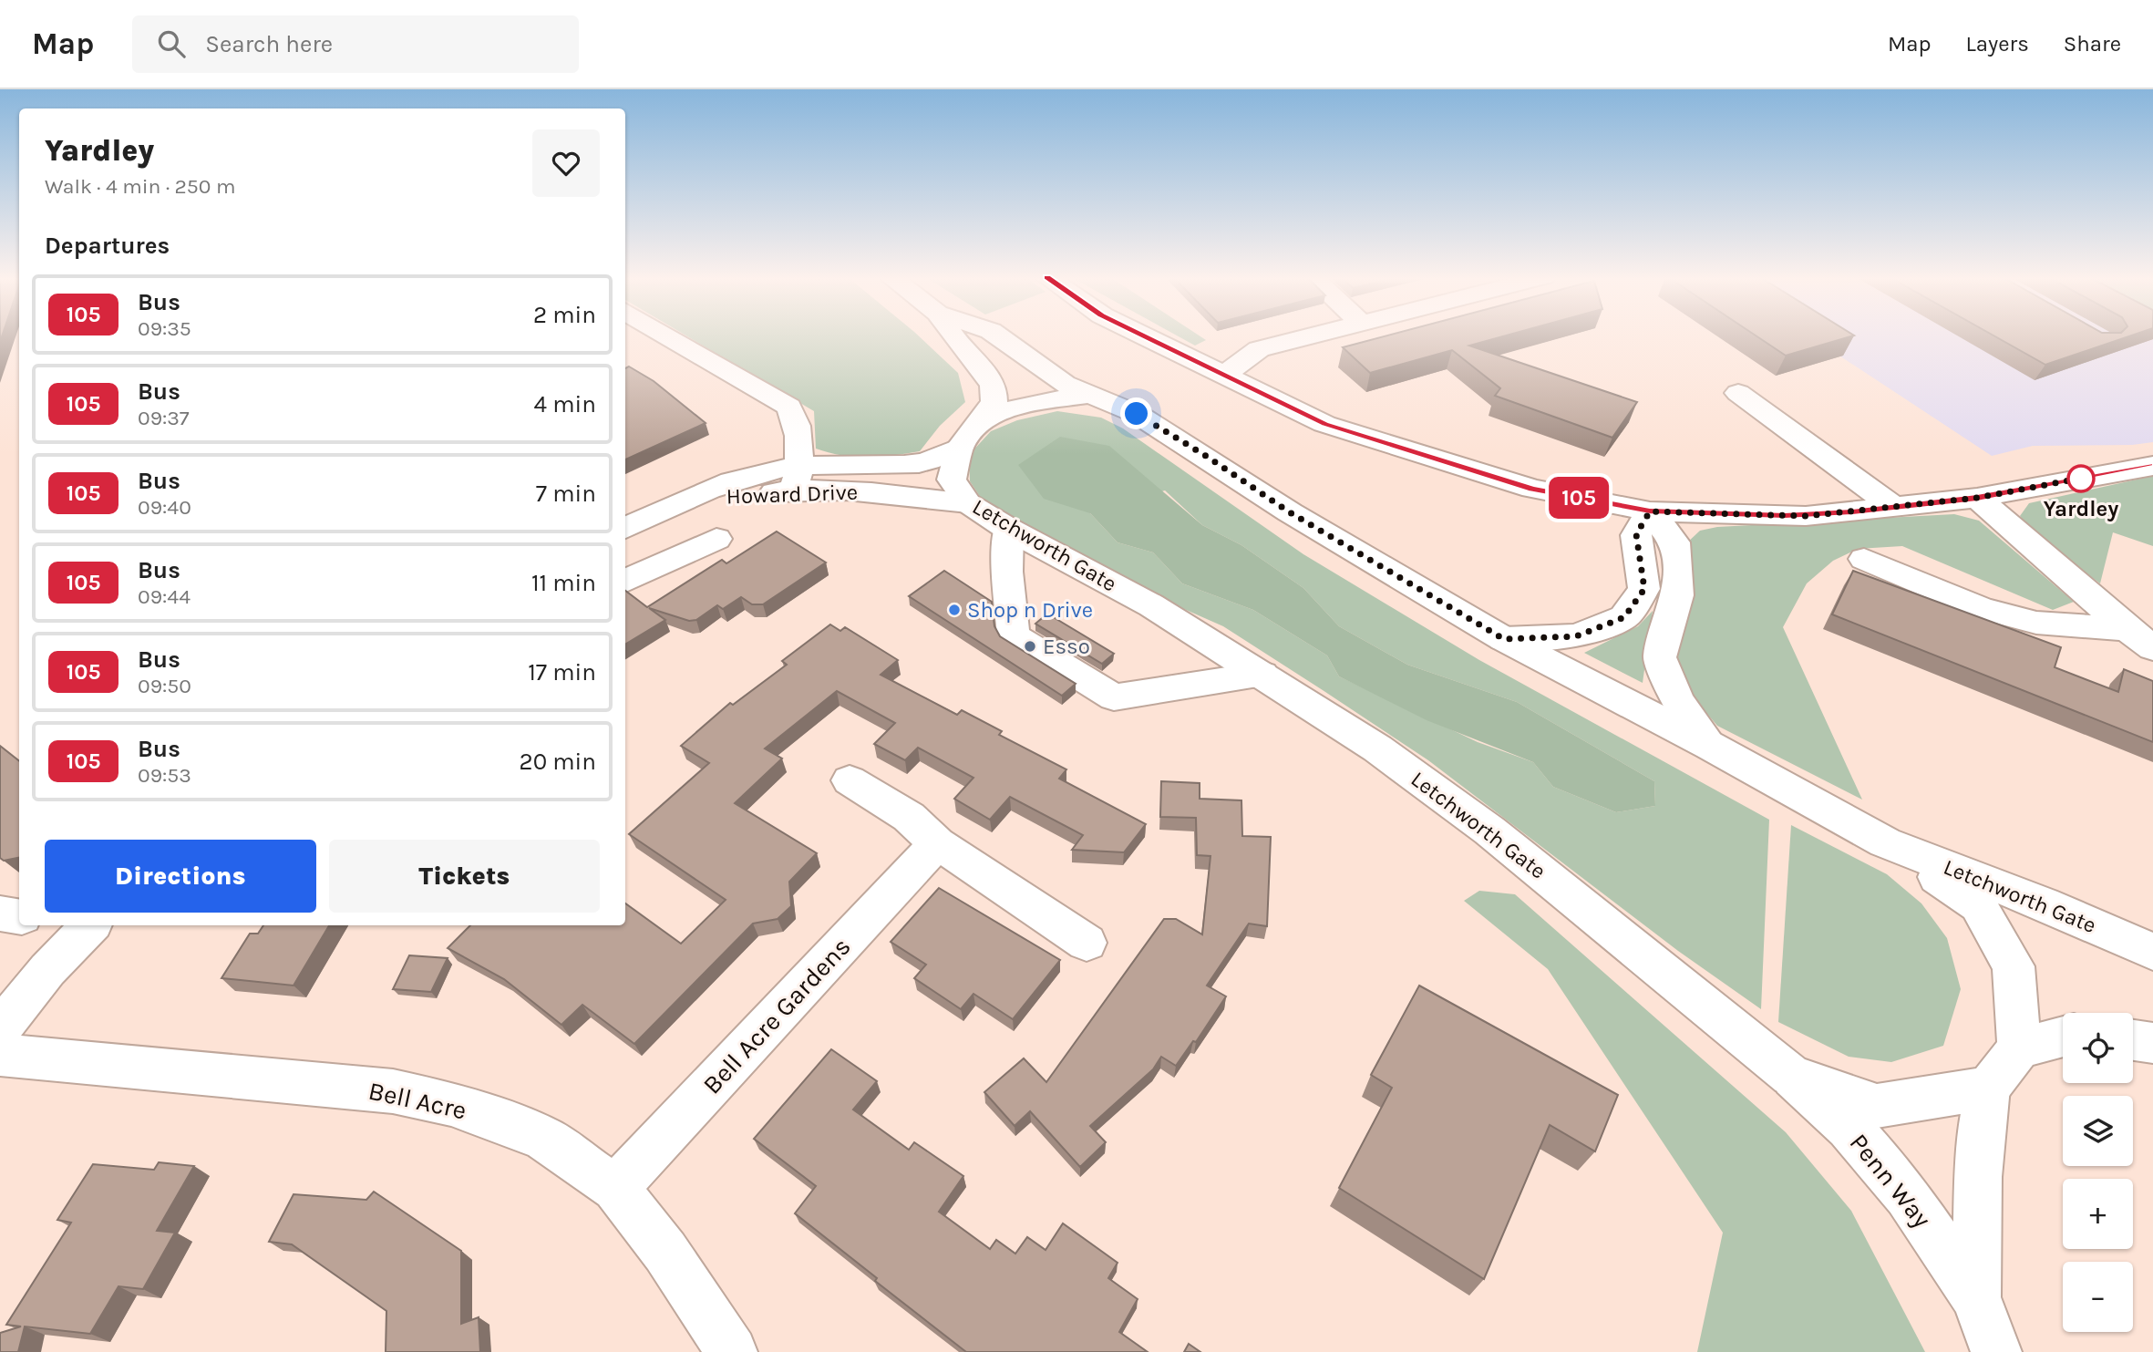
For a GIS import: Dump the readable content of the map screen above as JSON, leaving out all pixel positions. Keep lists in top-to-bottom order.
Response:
{
  "streets": {
    "street": [
      "Howard Drive",
      "Letchworth Gate",
      "Bell Acre Gardens",
      "Bell Acre",
      "Penn Way"
    ]
  },
  "crossings": [
    ["Howard Drive", "Letchworth Gate"],
    ["Letchworth Gate", "Penn Way"],
    ["Bell Acre Gardens", "Bell Acre"]
  ],
  "places": ["Yardley", "Shop n Drive", "Esso"],
  "lines": ["bus line 105"],
  "page": {
    "header": "Map",
    "search": "Search here",
    "nav": ["Map", "Layers", "Share"],
    "on_map": "105",
    "heading": [
      ["Yardley", "Walk · 4 min · 250 m"],
      "Departures"
    ],
    "list": [
      {
        "mark": "105",
        "name": "Bus",
        "note": "09:35",
        "value": "2 min"
      },
      {
        "mark": "105",
        "name": "Bus",
        "note": "09:37",
        "value": "4 min"
      },
      {
        "mark": "105",
        "name": "Bus",
        "note": "09:40",
        "value": "7 min"
      },
      {
        "mark": "105",
        "name": "Bus",
        "note": "09:44",
        "value": "11 min"
      },
      {
        "mark": "105",
        "name": "Bus",
        "note": "09:50",
        "value": "17 min"
      },
      {
        "mark": "105",
        "name": "Bus",
        "note": "09:53",
        "value": "20 min"
      }
    ],
    "buttons": ["Directions", "Tickets"],
    "map_buttons": ["+", "−"]
  }
}
